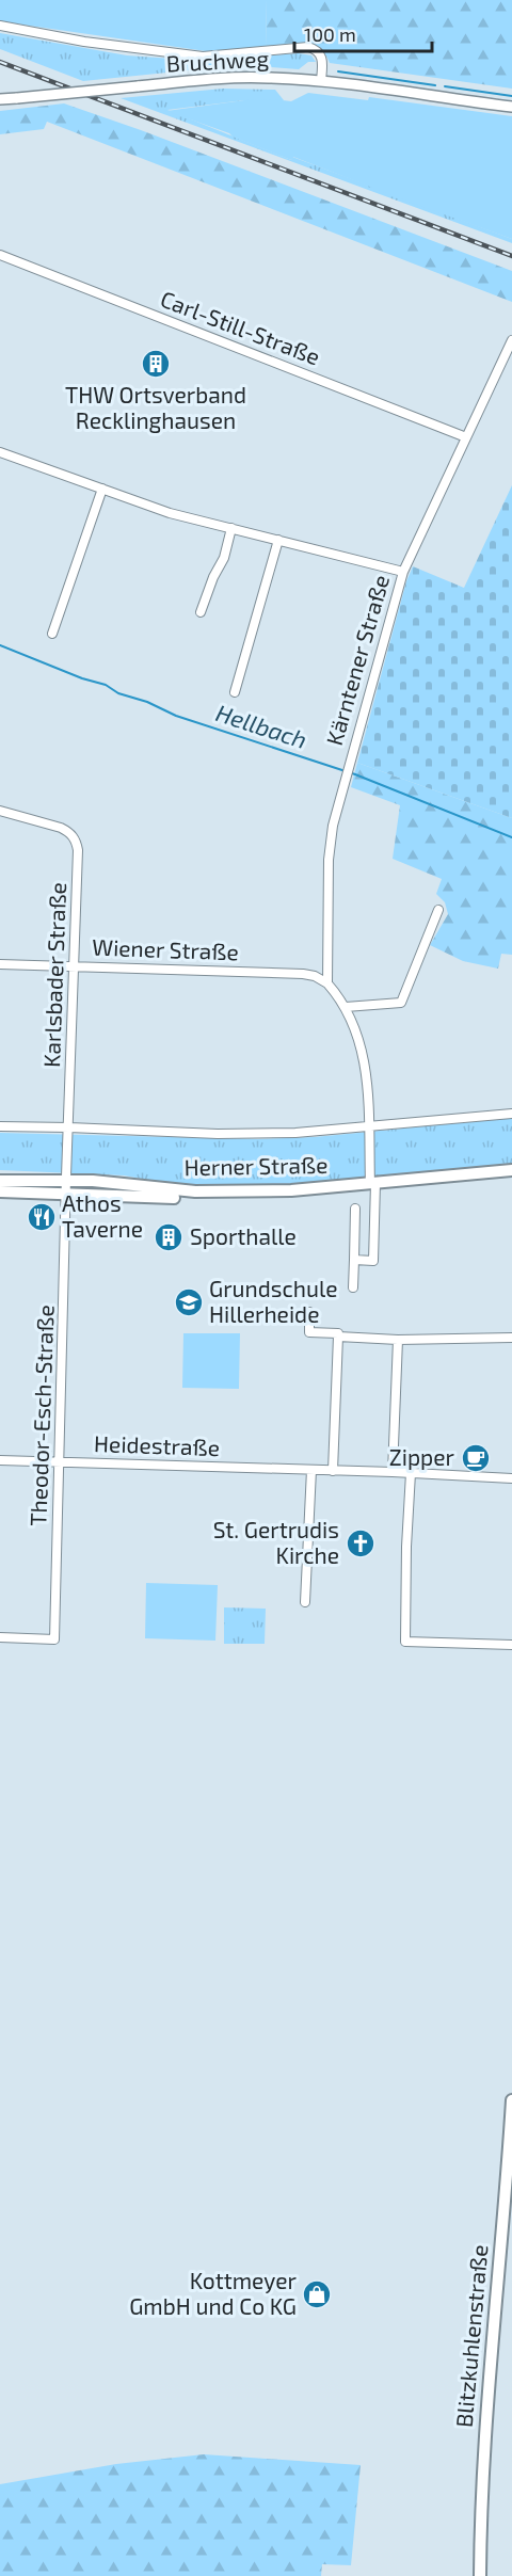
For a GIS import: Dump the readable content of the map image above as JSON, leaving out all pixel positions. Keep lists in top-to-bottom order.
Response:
{
  "streets": {
    "main road": ["Herner Straße", "Blitzkuhlenstraße"],
    "street": [
      "Bruchweg",
      "Carl-Still-Straße",
      "Kärntener Straße",
      "Wiener Straße",
      "Karlsbader Straße",
      "Theodor-Esch-Straße",
      "Heidestraße"
    ]
  },
  "crossings": [
    ["Carl-Still-Straße", "Kärntener Straße"],
    ["Kärntener Straße", "Wiener Straße"],
    ["Wiener Straße", "Karlsbader Straße"],
    ["Karlsbader Straße", "Herner Straße"],
    ["Karlsbader Straße", "Theodor-Esch-Straße"],
    ["Herner Straße", "Theodor-Esch-Straße"],
    ["Theodor-Esch-Straße", "Heidestraße"]
  ],
  "water": ["Hellbach"],
  "places": {
    "building": ["THW Ortsverband Recklinghausen", "Sporthalle"],
    "restaurant": ["Athos Taverne"],
    "school or university": ["Grundschule Hillerheide"],
    "cafe": ["Zipper"],
    "church": ["St. Gertrudis Kirche"],
    "shop": ["Kottmeyer GmbH und Co KG"]
  },
  "scale_bar": "100 m"
}
